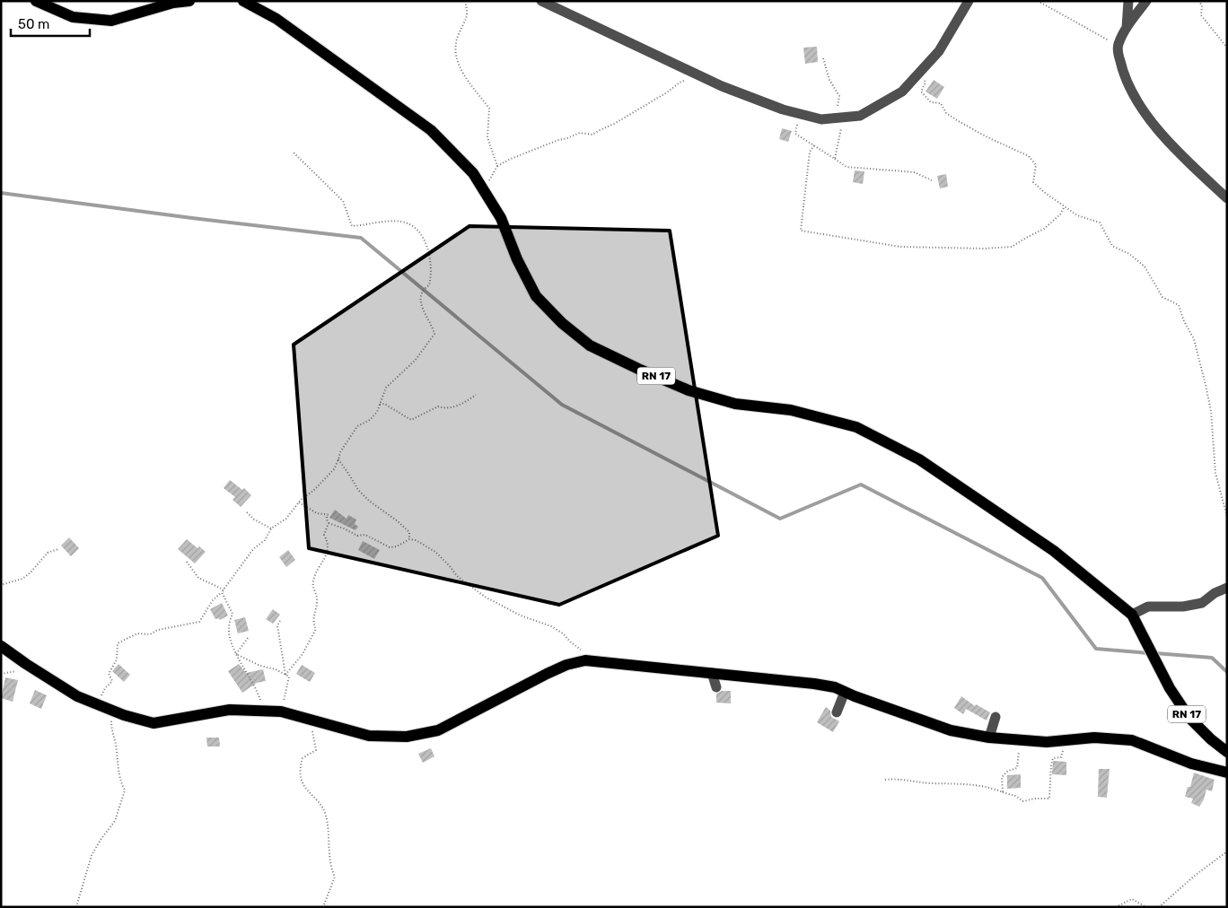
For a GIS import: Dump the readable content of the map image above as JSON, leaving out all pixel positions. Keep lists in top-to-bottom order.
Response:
{
  "streets": {
    "main road": ["RN 17"]
  },
  "scale_bar": "50 m"
}
